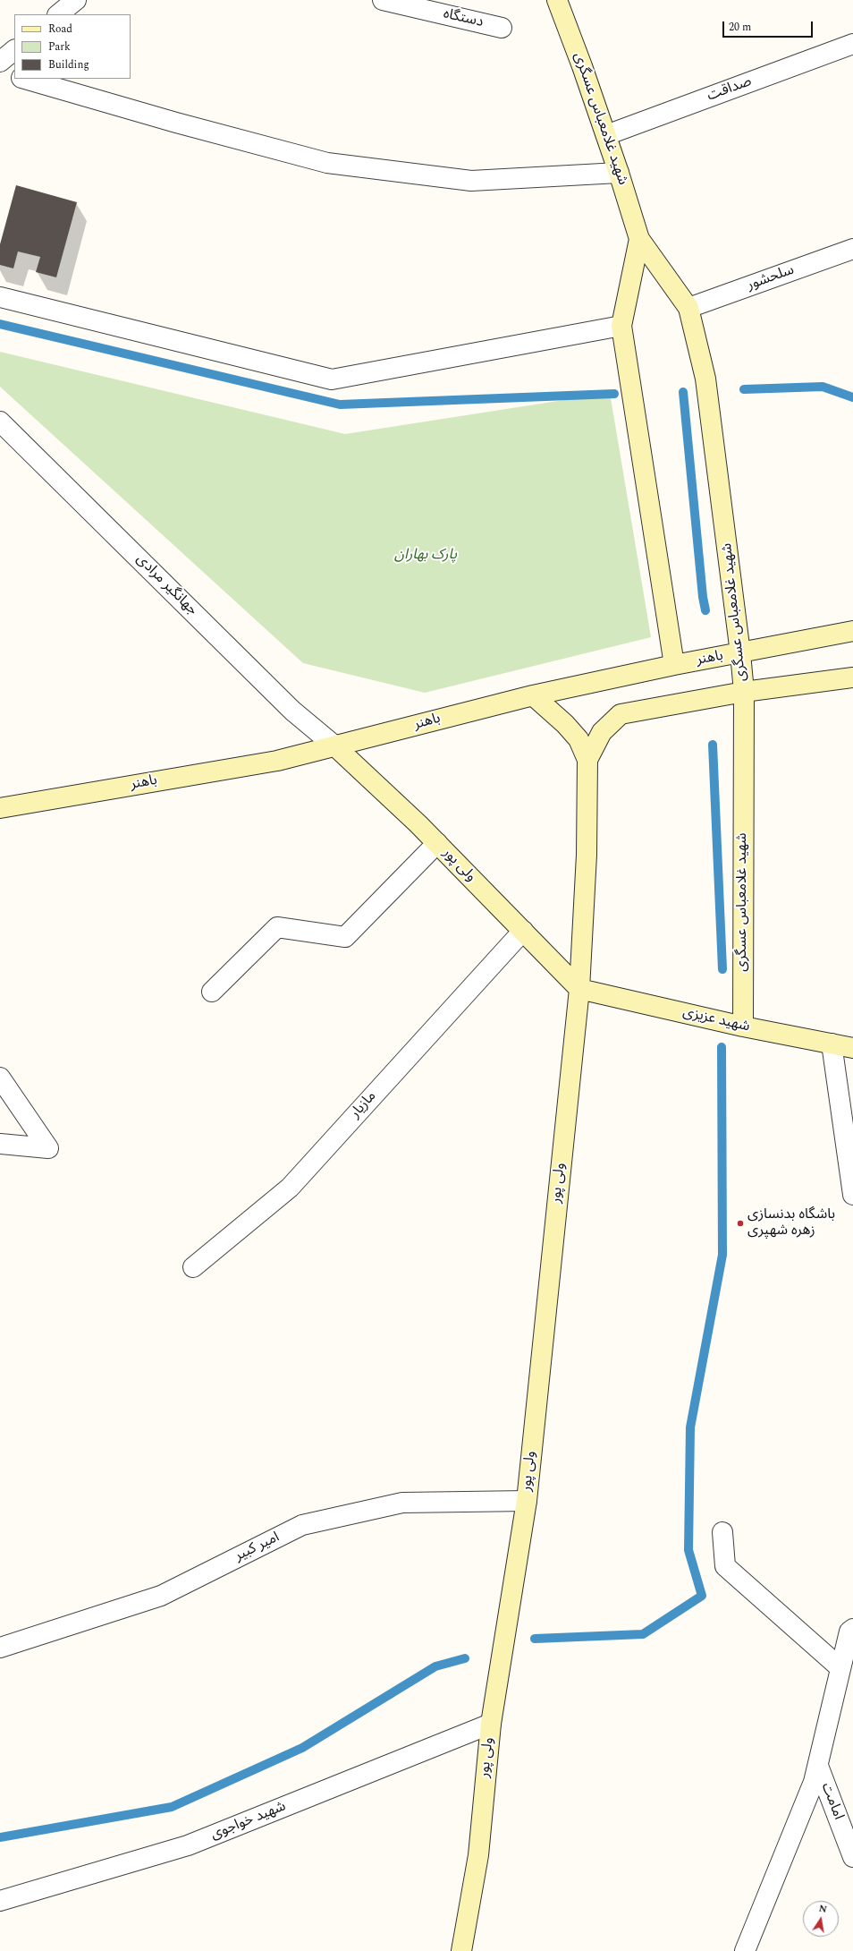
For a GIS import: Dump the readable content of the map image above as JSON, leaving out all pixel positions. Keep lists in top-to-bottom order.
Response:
{
  "streets": {
    "main road": [
      "شهید غلامعباس عسگری",
      "باهنر",
      "ولی پور",
      "شهید عزیزی"
    ],
    "street": [
      "دستگاه",
      "صداقت",
      "سلحشور",
      "جهانگیر مرادی",
      "مازیار",
      "امیر کبیر",
      "امامت",
      "شهید خواجوی"
    ]
  },
  "crossings": [
    ["صداقت", "شهید غلامعباس عسگری"],
    ["شهید غلامعباس عسگری", "سلحشور"],
    ["شهید غلامعباس عسگری", "باهنر"],
    ["شهید غلامعباس عسگری", "شهید عزیزی"],
    ["جهانگیر مرادی", "باهنر"],
    ["جهانگیر مرادی", "ولی پور"],
    ["باهنر", "ولی پور"],
    ["ولی پور", "شهید عزیزی"],
    ["ولی پور", "مازیار"],
    ["ولی پور", "امیر کبیر"],
    ["ولی پور", "شهید خواجوی"]
  ],
  "parks": ["پارک بهاران"],
  "places": ["باشگاه بدنسازی زهره شهپری"],
  "legend": ["Road", "Park", "Building"],
  "scale_bar": "20 m",
  "north": "top"
}
